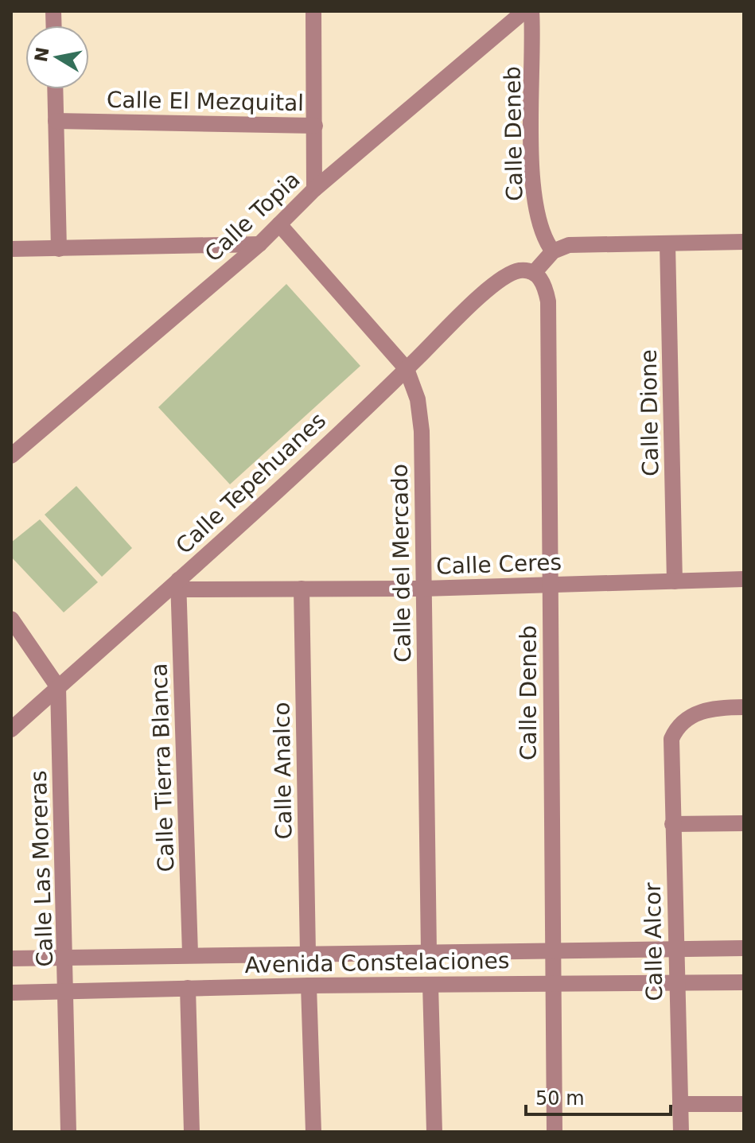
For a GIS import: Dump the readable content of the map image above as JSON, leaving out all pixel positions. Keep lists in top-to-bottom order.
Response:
{
  "streets": {
    "street": [
      "Calle El Mezquital",
      "Calle Deneb",
      "Calle Topia",
      "Calle Dione",
      "Calle Tepehuanes",
      "Calle del Mercado",
      "Calle Ceres",
      "Calle Tierra Blanca",
      "Calle Analco",
      "Calle Las Moreras",
      "Calle Alcor",
      "Avenida Constelaciones"
    ]
  },
  "crossings": [
    ["Calle Deneb", "Calle Tepehuanes"],
    ["Calle Deneb", "Calle Ceres"],
    ["Calle Deneb", "Avenida Constelaciones"],
    ["Calle Topia", "Calle del Mercado"],
    ["Calle Dione", "Calle Ceres"],
    ["Calle Tepehuanes", "Calle del Mercado"],
    ["Calle Tepehuanes", "Calle Ceres"],
    ["Calle Tepehuanes", "Calle Tierra Blanca"],
    ["Calle Tepehuanes", "Calle Las Moreras"],
    ["Calle del Mercado", "Calle Ceres"],
    ["Calle del Mercado", "Avenida Constelaciones"],
    ["Calle Ceres", "Calle Tierra Blanca"],
    ["Calle Ceres", "Calle Analco"],
    ["Calle Tierra Blanca", "Avenida Constelaciones"],
    ["Calle Analco", "Avenida Constelaciones"],
    ["Calle Las Moreras", "Avenida Constelaciones"],
    ["Calle Alcor", "Avenida Constelaciones"]
  ],
  "scale_bar": "50 m",
  "north": "left"
}
